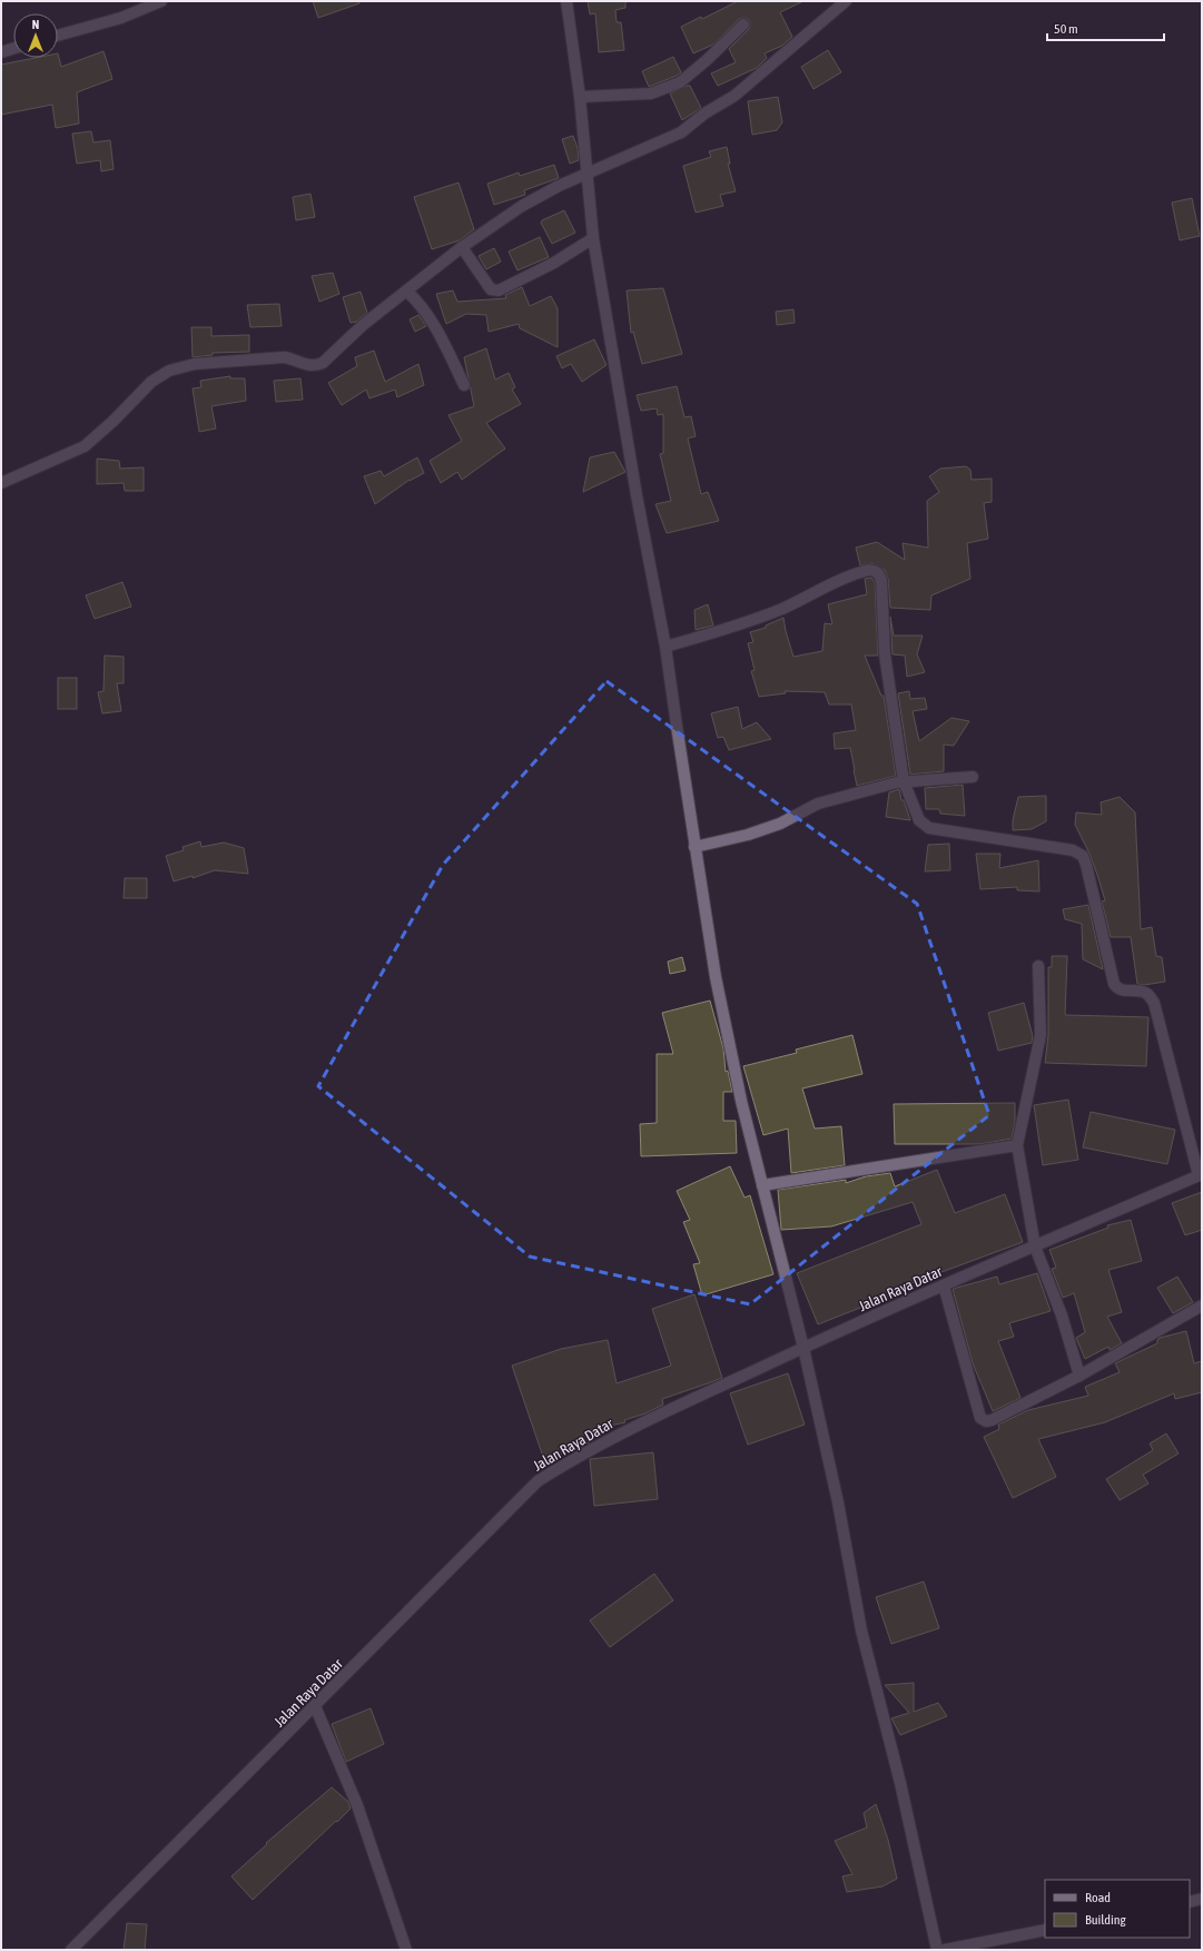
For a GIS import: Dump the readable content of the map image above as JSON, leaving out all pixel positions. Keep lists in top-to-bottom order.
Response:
{
  "streets": {
    "street": ["Jalan Raya Datar"]
  },
  "legend": ["Road", "Building"],
  "scale_bar": "50 m",
  "north": "top"
}
